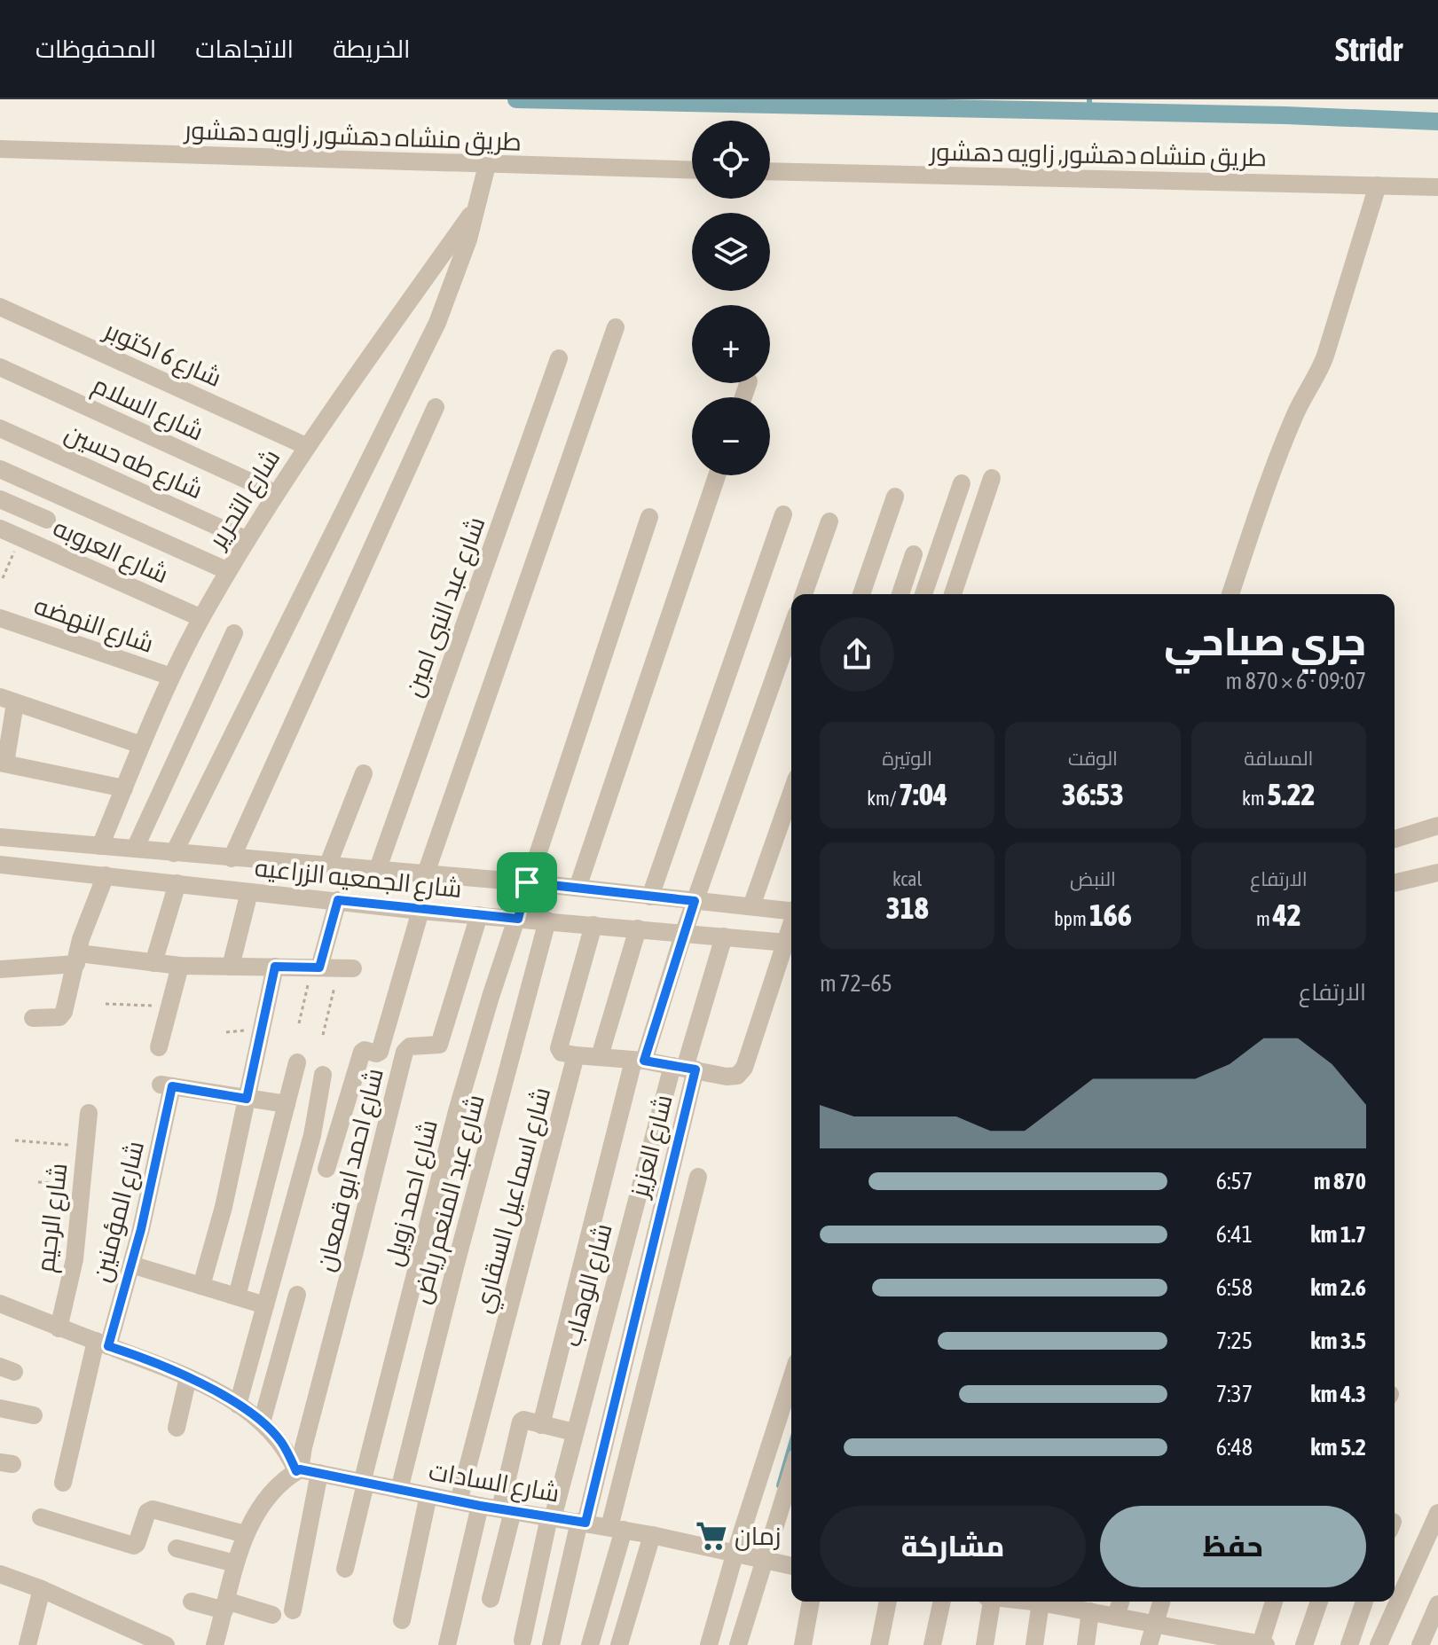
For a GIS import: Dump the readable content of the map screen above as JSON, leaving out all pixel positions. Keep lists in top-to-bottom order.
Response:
{
  "streets": {
    "street": [
      "طريق منشاه دهشور, زاويه دهشور",
      "شارع 6 اكتوبر",
      "شارع السلام",
      "شارع طه حسين",
      "شارع التحرير",
      "شارع العروبه",
      "شارع عبد النبى امين",
      "شارع النهضه",
      "شارع الجمعيه الزراعيه",
      "شارع العزيز",
      "شارع احمد ابو قمعان",
      "شارع احمد زويل",
      "شارع عبد المنعم رياض",
      "شارع اسماعيل السقاري",
      "شارع المؤمنين",
      "شارع الرحيم",
      "شارع الوهاب",
      "شارع السادات"
    ]
  },
  "crossings": [
    ["شارع 6 اكتوبر", "شارع التحرير"],
    ["شارع السلام", "شارع التحرير"],
    ["شارع طه حسين", "شارع التحرير"],
    ["شارع التحرير", "شارع العروبه"],
    ["شارع التحرير", "شارع النهضه"],
    ["شارع التحرير", "شارع الجمعيه الزراعيه"],
    ["شارع عبد النبى امين", "شارع الجمعيه الزراعيه"],
    ["شارع الجمعيه الزراعيه", "شارع العزيز"],
    ["شارع الجمعيه الزراعيه", "شارع احمد ابو قمعان"],
    ["شارع الجمعيه الزراعيه", "شارع احمد زويل"],
    ["شارع الجمعيه الزراعيه", "شارع عبد المنعم رياض"],
    ["شارع العزيز", "شارع الوهاب"],
    ["شارع العزيز", "شارع السادات"],
    ["شارع احمد ابو قمعان", "شارع السادات"],
    ["شارع احمد زويل", "شارع السادات"],
    ["شارع عبد المنعم رياض", "شارع السادات"],
    ["شارع اسماعيل السقاري", "شارع السادات"],
    ["شارع الوهاب", "شارع السادات"]
  ],
  "places": {
    "supermarket": ["زمان"]
  },
  "page": {
    "header": "Stridr",
    "nav": ["الخريطة", "الاتجاهات", "المحفوظات"],
    "map_buttons": ["+", "−"],
    "heading": ["جري صباحي", "09:07 · 6 × 870 m"],
    "stats": [
      ["المسافة", "5.22 km"],
      ["الوقت", "36:53"],
      ["الوتيرة", "7:04 /km"],
      ["الارتفاع", "42 m"],
      ["النبض", "166 bpm"],
      ["kcal", "318"]
    ],
    "chart": ["الارتفاع", "65–72 m"],
    "list": [
      {
        "name": "870 m",
        "note": "6:57"
      },
      {
        "name": "1.7 km",
        "note": "6:41"
      },
      {
        "name": "2.6 km",
        "note": "6:58"
      },
      {
        "name": "3.5 km",
        "note": "7:25"
      },
      {
        "name": "4.3 km",
        "note": "7:37"
      },
      {
        "name": "5.2 km",
        "note": "6:48"
      }
    ],
    "buttons": ["حفظ", "مشاركة"]
  }
}
